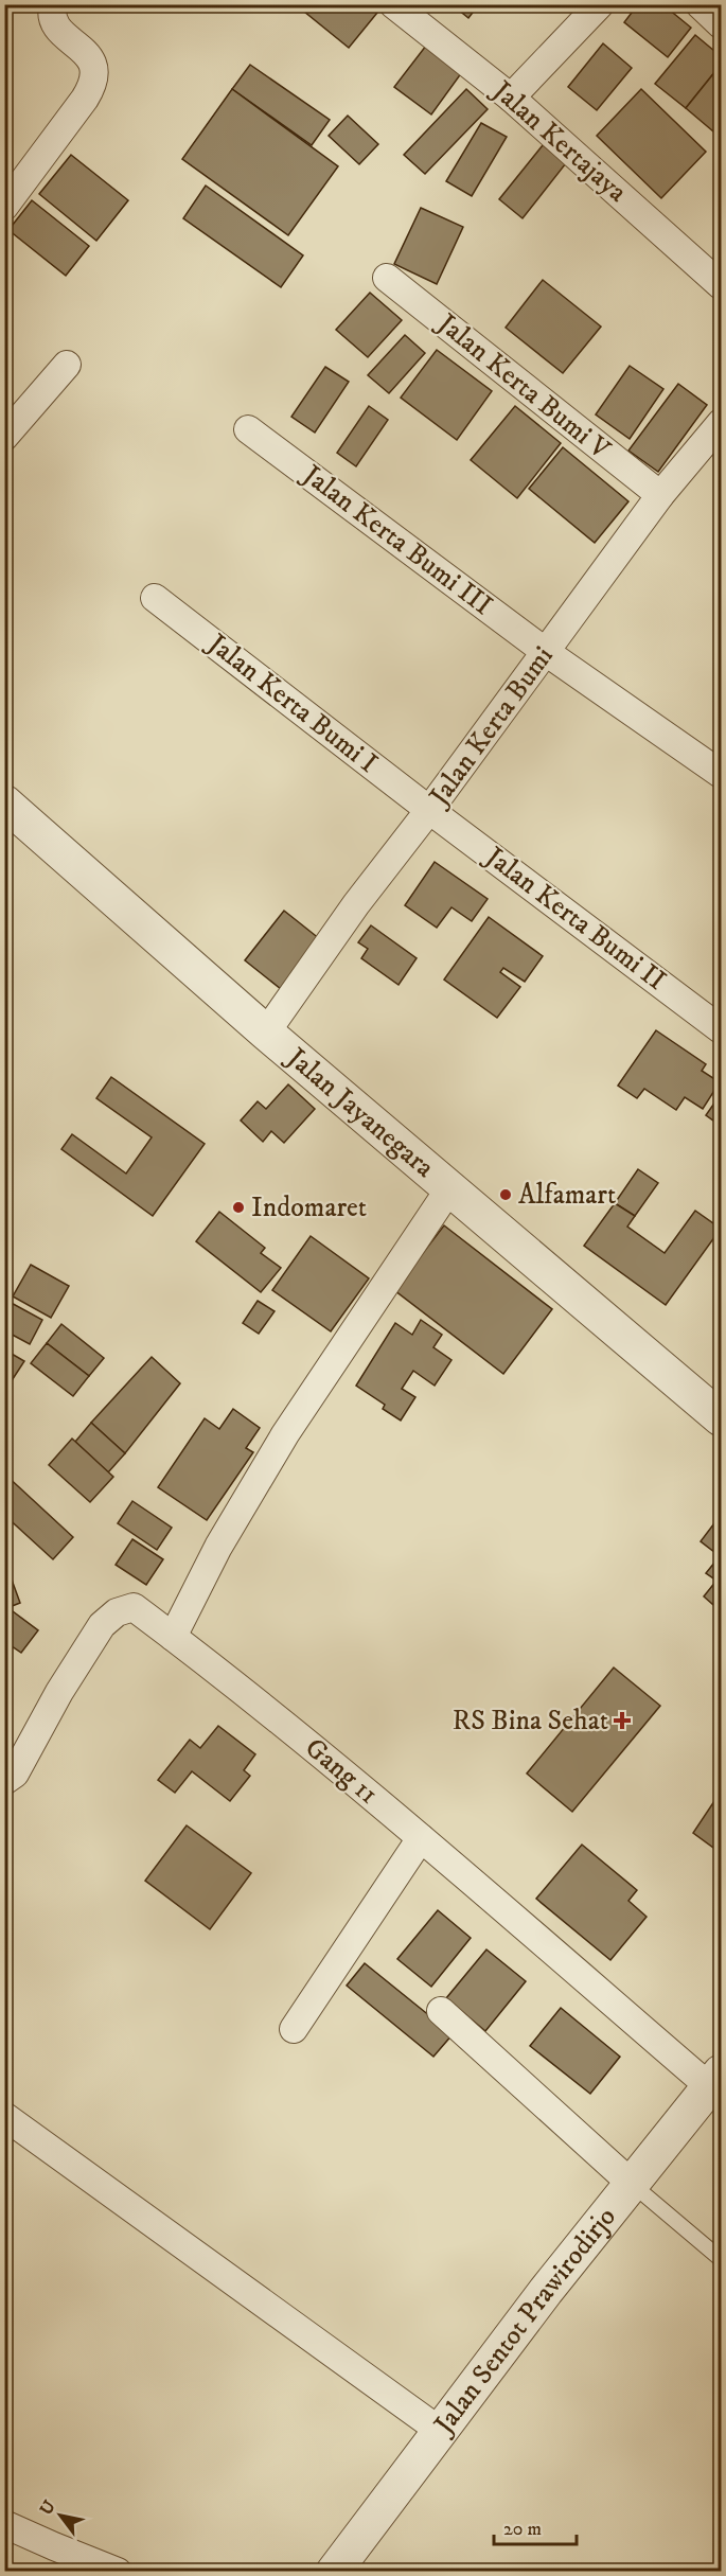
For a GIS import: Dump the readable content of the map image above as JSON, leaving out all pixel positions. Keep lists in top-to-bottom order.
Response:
{
  "streets": {
    "street": [
      "Jalan Kertajaya",
      "Jalan Kerta Bumi V",
      "Jalan Kerta Bumi III",
      "Jalan Kerta Bumi I",
      "Jalan Kerta Bumi",
      "Jalan Kerta Bumi II",
      "Jalan Jayanegara",
      "Gang 11",
      "Jalan Sentot Prawirodirjo"
    ]
  },
  "crossings": [
    ["Jalan Kerta Bumi V", "Jalan Kerta Bumi"],
    ["Jalan Kerta Bumi III", "Jalan Kerta Bumi"],
    ["Jalan Kerta Bumi I", "Jalan Kerta Bumi"],
    ["Jalan Kerta Bumi I", "Jalan Kerta Bumi II"],
    ["Jalan Kerta Bumi", "Jalan Kerta Bumi II"],
    ["Jalan Kerta Bumi", "Jalan Jayanegara"],
    ["Gang 11", "Jalan Sentot Prawirodirjo"]
  ],
  "places": {
    "other": ["Alfamart", "Indomaret"],
    "health": ["RS Bina Sehat"]
  },
  "scale_bar": "20 m",
  "north": "top left"
}
